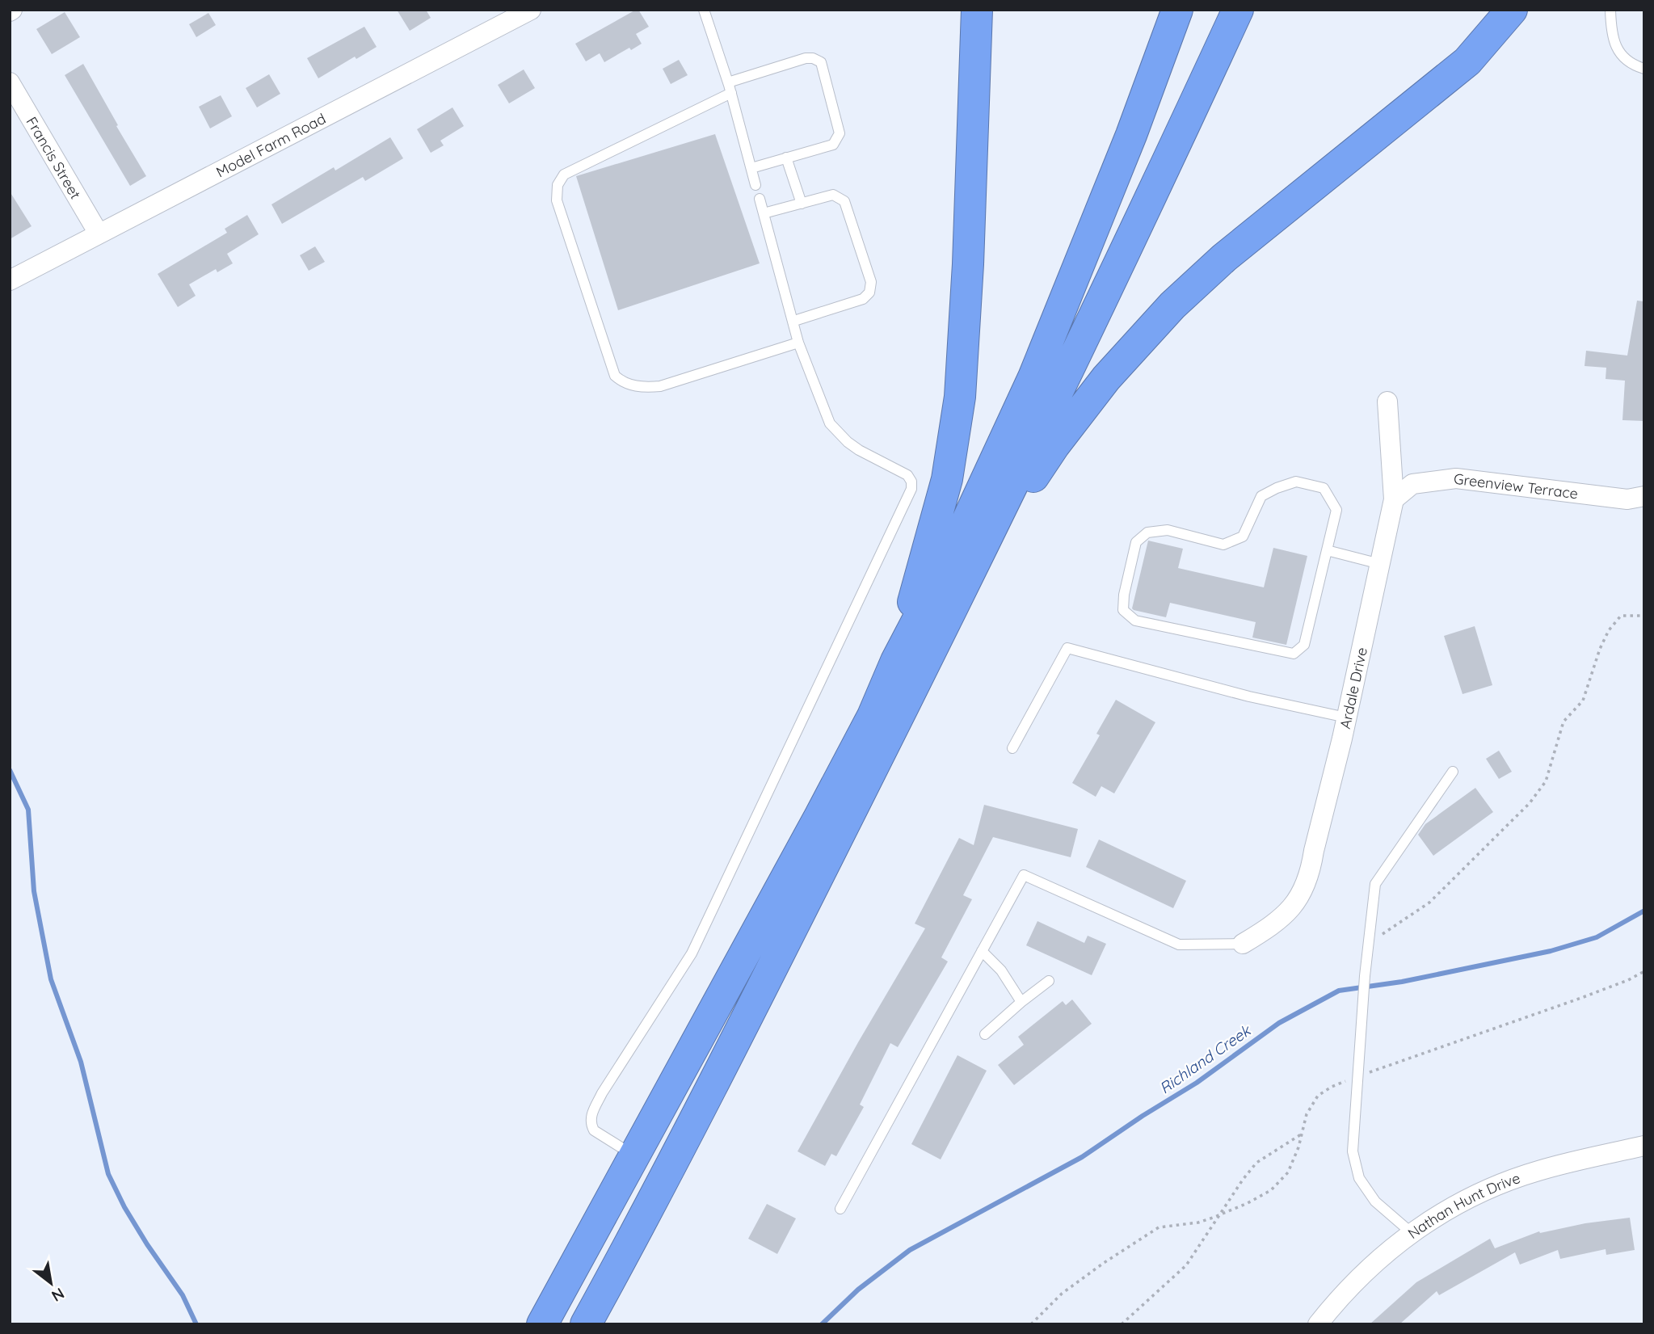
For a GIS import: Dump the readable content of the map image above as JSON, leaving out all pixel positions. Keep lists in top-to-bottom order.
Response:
{
  "streets": {
    "street": [
      "Model Farm Road",
      "Francis Street",
      "Greenview Terrace",
      "Ardale Drive",
      "Nathan Hunt Drive"
    ]
  },
  "crossings": [
    ["Model Farm Road", "Francis Street"],
    ["Greenview Terrace", "Ardale Drive"]
  ],
  "water": ["Richland Creek"],
  "north": "bottom right"
}
